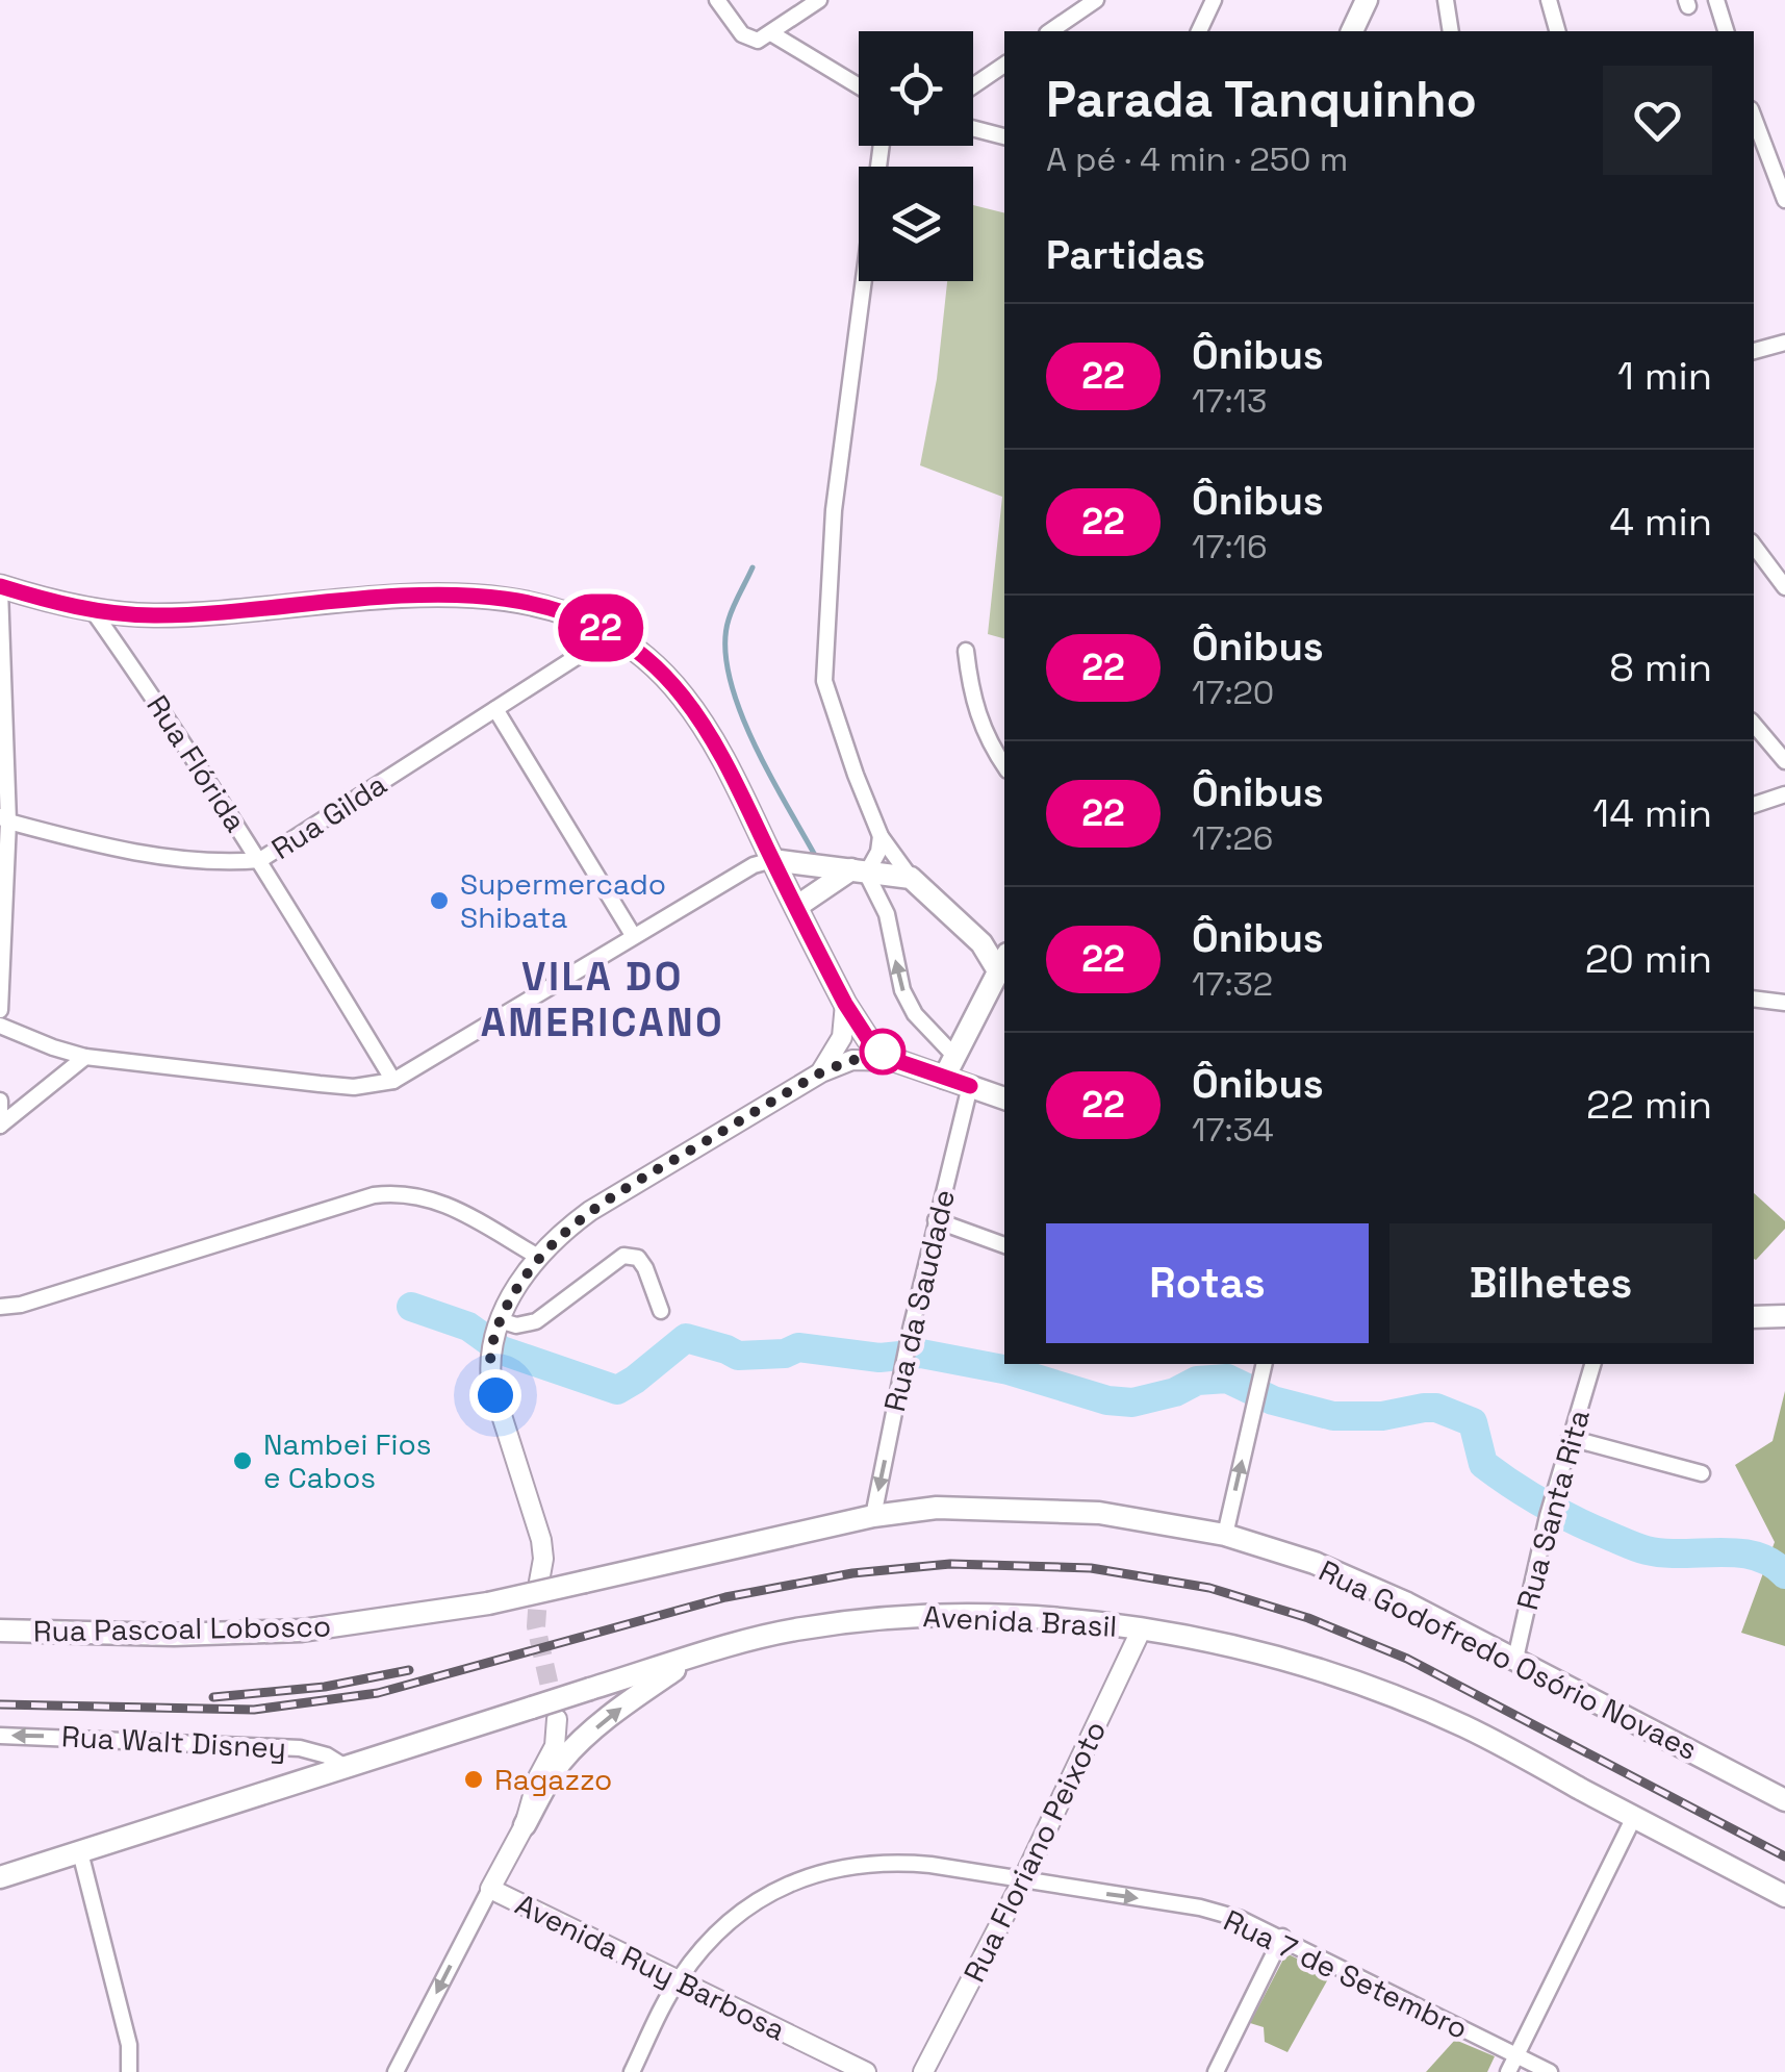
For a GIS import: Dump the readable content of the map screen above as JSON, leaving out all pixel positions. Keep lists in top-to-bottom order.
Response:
{
  "streets": {
    "main road": ["Avenida Brasil", "Rua Pascoal Lobosco", "Rua Godofredo Osório Novaes"],
    "street": [
      "Rua Flórida",
      "Rua Gilda",
      "Rua da Saudade",
      "Rua Santa Rita",
      "Rua Walt Disney",
      "Rua Floriano Peixoto",
      "Avenida Ruy Barbosa",
      "Rua 7 de Setembro"
    ]
  },
  "crossings": [
    ["Rua Flórida", "Rua Gilda"],
    ["Rua da Saudade", "Rua Godofredo Osório Novaes"],
    ["Rua Santa Rita", "Rua Godofredo Osório Novaes"],
    ["Avenida Brasil", "Rua Walt Disney"],
    ["Avenida Brasil", "Rua Floriano Peixoto"],
    ["Rua Pascoal Lobosco", "Rua Godofredo Osório Novaes"],
    ["Rua Floriano Peixoto", "Rua 7 de Setembro"],
    ["Avenida Ruy Barbosa", "Rua 7 de Setembro"]
  ],
  "one_way": ["Rua da Saudade", "Rua Walt Disney"],
  "districts": ["VILA DO AMERICANO"],
  "places": ["Supermercado Shibata", "Nambei Fios e Cabos", "Ragazzo"],
  "lines": ["bus line 22"],
  "page": {
    "on_map": "22",
    "heading": [
      ["Parada Tanquinho", "A pé · 4 min · 250 m"],
      "Partidas"
    ],
    "list": [
      {
        "mark": "22",
        "name": "Ônibus",
        "note": "17:13",
        "value": "1 min"
      },
      {
        "mark": "22",
        "name": "Ônibus",
        "note": "17:16",
        "value": "4 min"
      },
      {
        "mark": "22",
        "name": "Ônibus",
        "note": "17:20",
        "value": "8 min"
      },
      {
        "mark": "22",
        "name": "Ônibus",
        "note": "17:26",
        "value": "14 min"
      },
      {
        "mark": "22",
        "name": "Ônibus",
        "note": "17:32",
        "value": "20 min"
      },
      {
        "mark": "22",
        "name": "Ônibus",
        "note": "17:34",
        "value": "22 min"
      }
    ],
    "buttons": ["Rotas", "Bilhetes"]
  }
}
